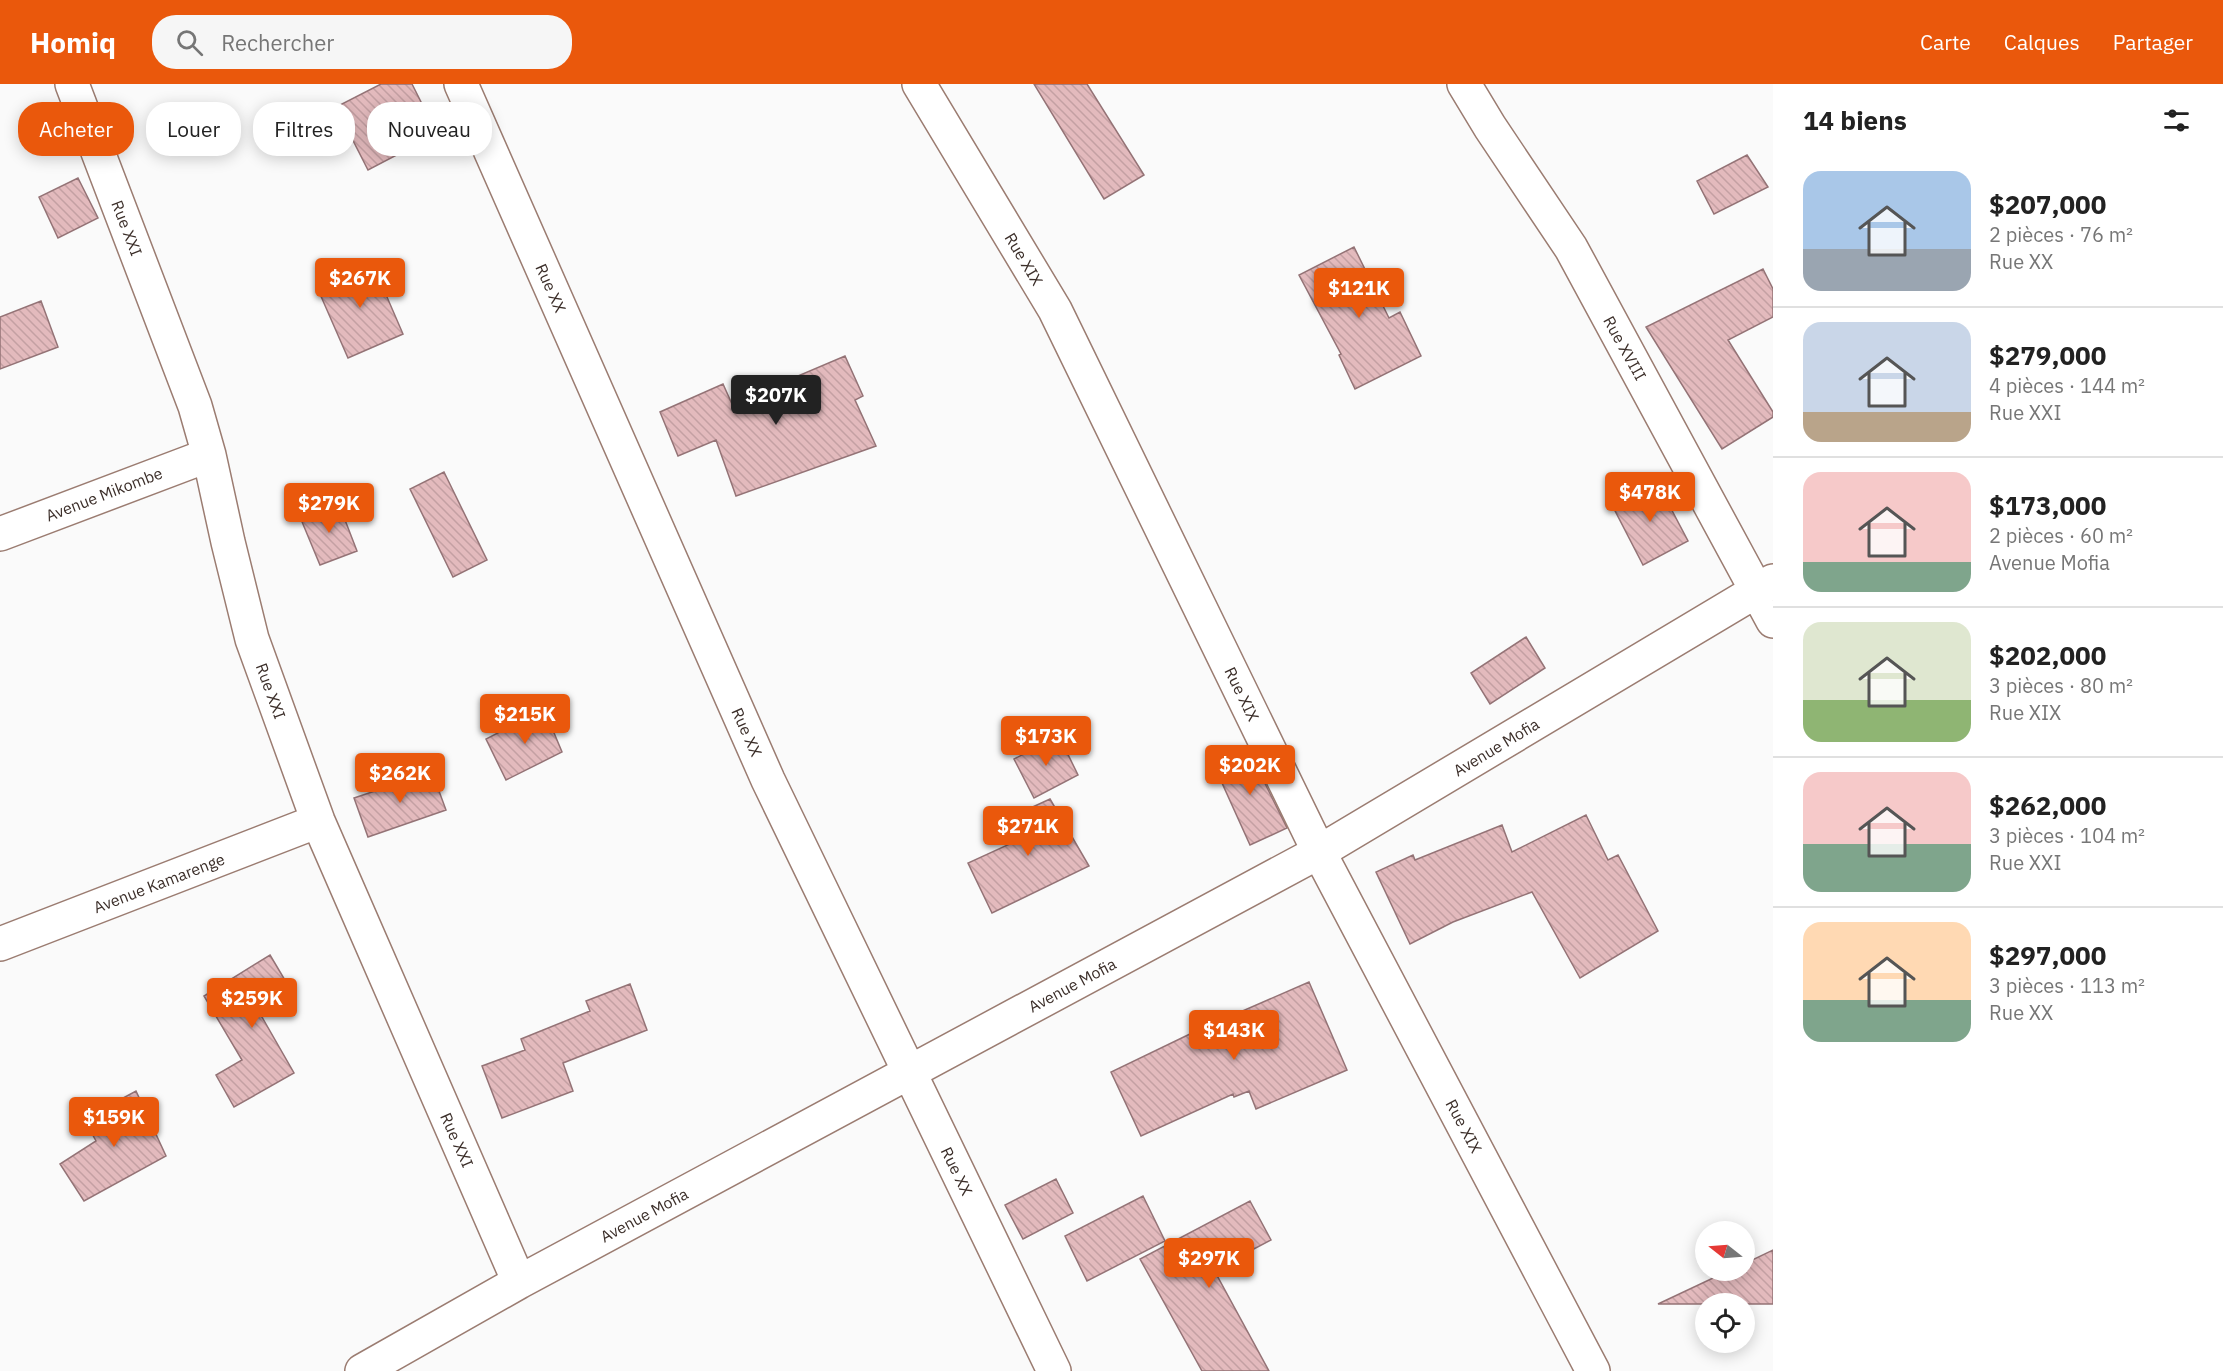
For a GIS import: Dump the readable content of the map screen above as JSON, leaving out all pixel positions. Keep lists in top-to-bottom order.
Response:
{
  "streets": {
    "street": [
      "Rue XXI",
      "Rue XIX",
      "Rue XX",
      "Rue XVIII",
      "Avenue Mikombe",
      "Avenue Mofia",
      "Avenue Kamarenge"
    ]
  },
  "crossings": [
    ["Rue XXI", "Avenue Mikombe"],
    ["Rue XXI", "Avenue Mofia"],
    ["Rue XXI", "Avenue Kamarenge"],
    ["Rue XIX", "Avenue Mofia"],
    ["Rue XX", "Avenue Mofia"],
    ["Rue XVIII", "Avenue Mofia"]
  ],
  "north": "left",
  "page": {
    "header": "Homiq",
    "search": "Rechercher",
    "nav": ["Carte", "Calques", "Partager"],
    "heading": "14 biens",
    "chip": [
      "Acheter",
      "Louer",
      "Filtres",
      "Nouveau"
    ],
    "list": [
      {
        "name": "$207,000",
        "note": "2 pièces · 76 m² · Rue XX"
      },
      {
        "name": "$279,000",
        "note": "4 pièces · 144 m² · Rue XXI"
      },
      {
        "name": "$173,000",
        "note": "2 pièces · 60 m² · Avenue Mofia"
      },
      {
        "name": "$202,000",
        "note": "3 pièces · 80 m² · Rue XIX"
      },
      {
        "name": "$262,000",
        "note": "3 pièces · 104 m² · Rue XXI"
      },
      {
        "name": "$297,000",
        "note": "3 pièces · 113 m² · Rue XX"
      }
    ],
    "price": [
      "$267K",
      "$121K",
      "$207K",
      "$478K",
      "$279K",
      "$215K",
      "$173K",
      "$202K",
      "$262K",
      "$271K",
      "$259K",
      "$143K",
      "$159K",
      "$297K"
    ]
  }
}
